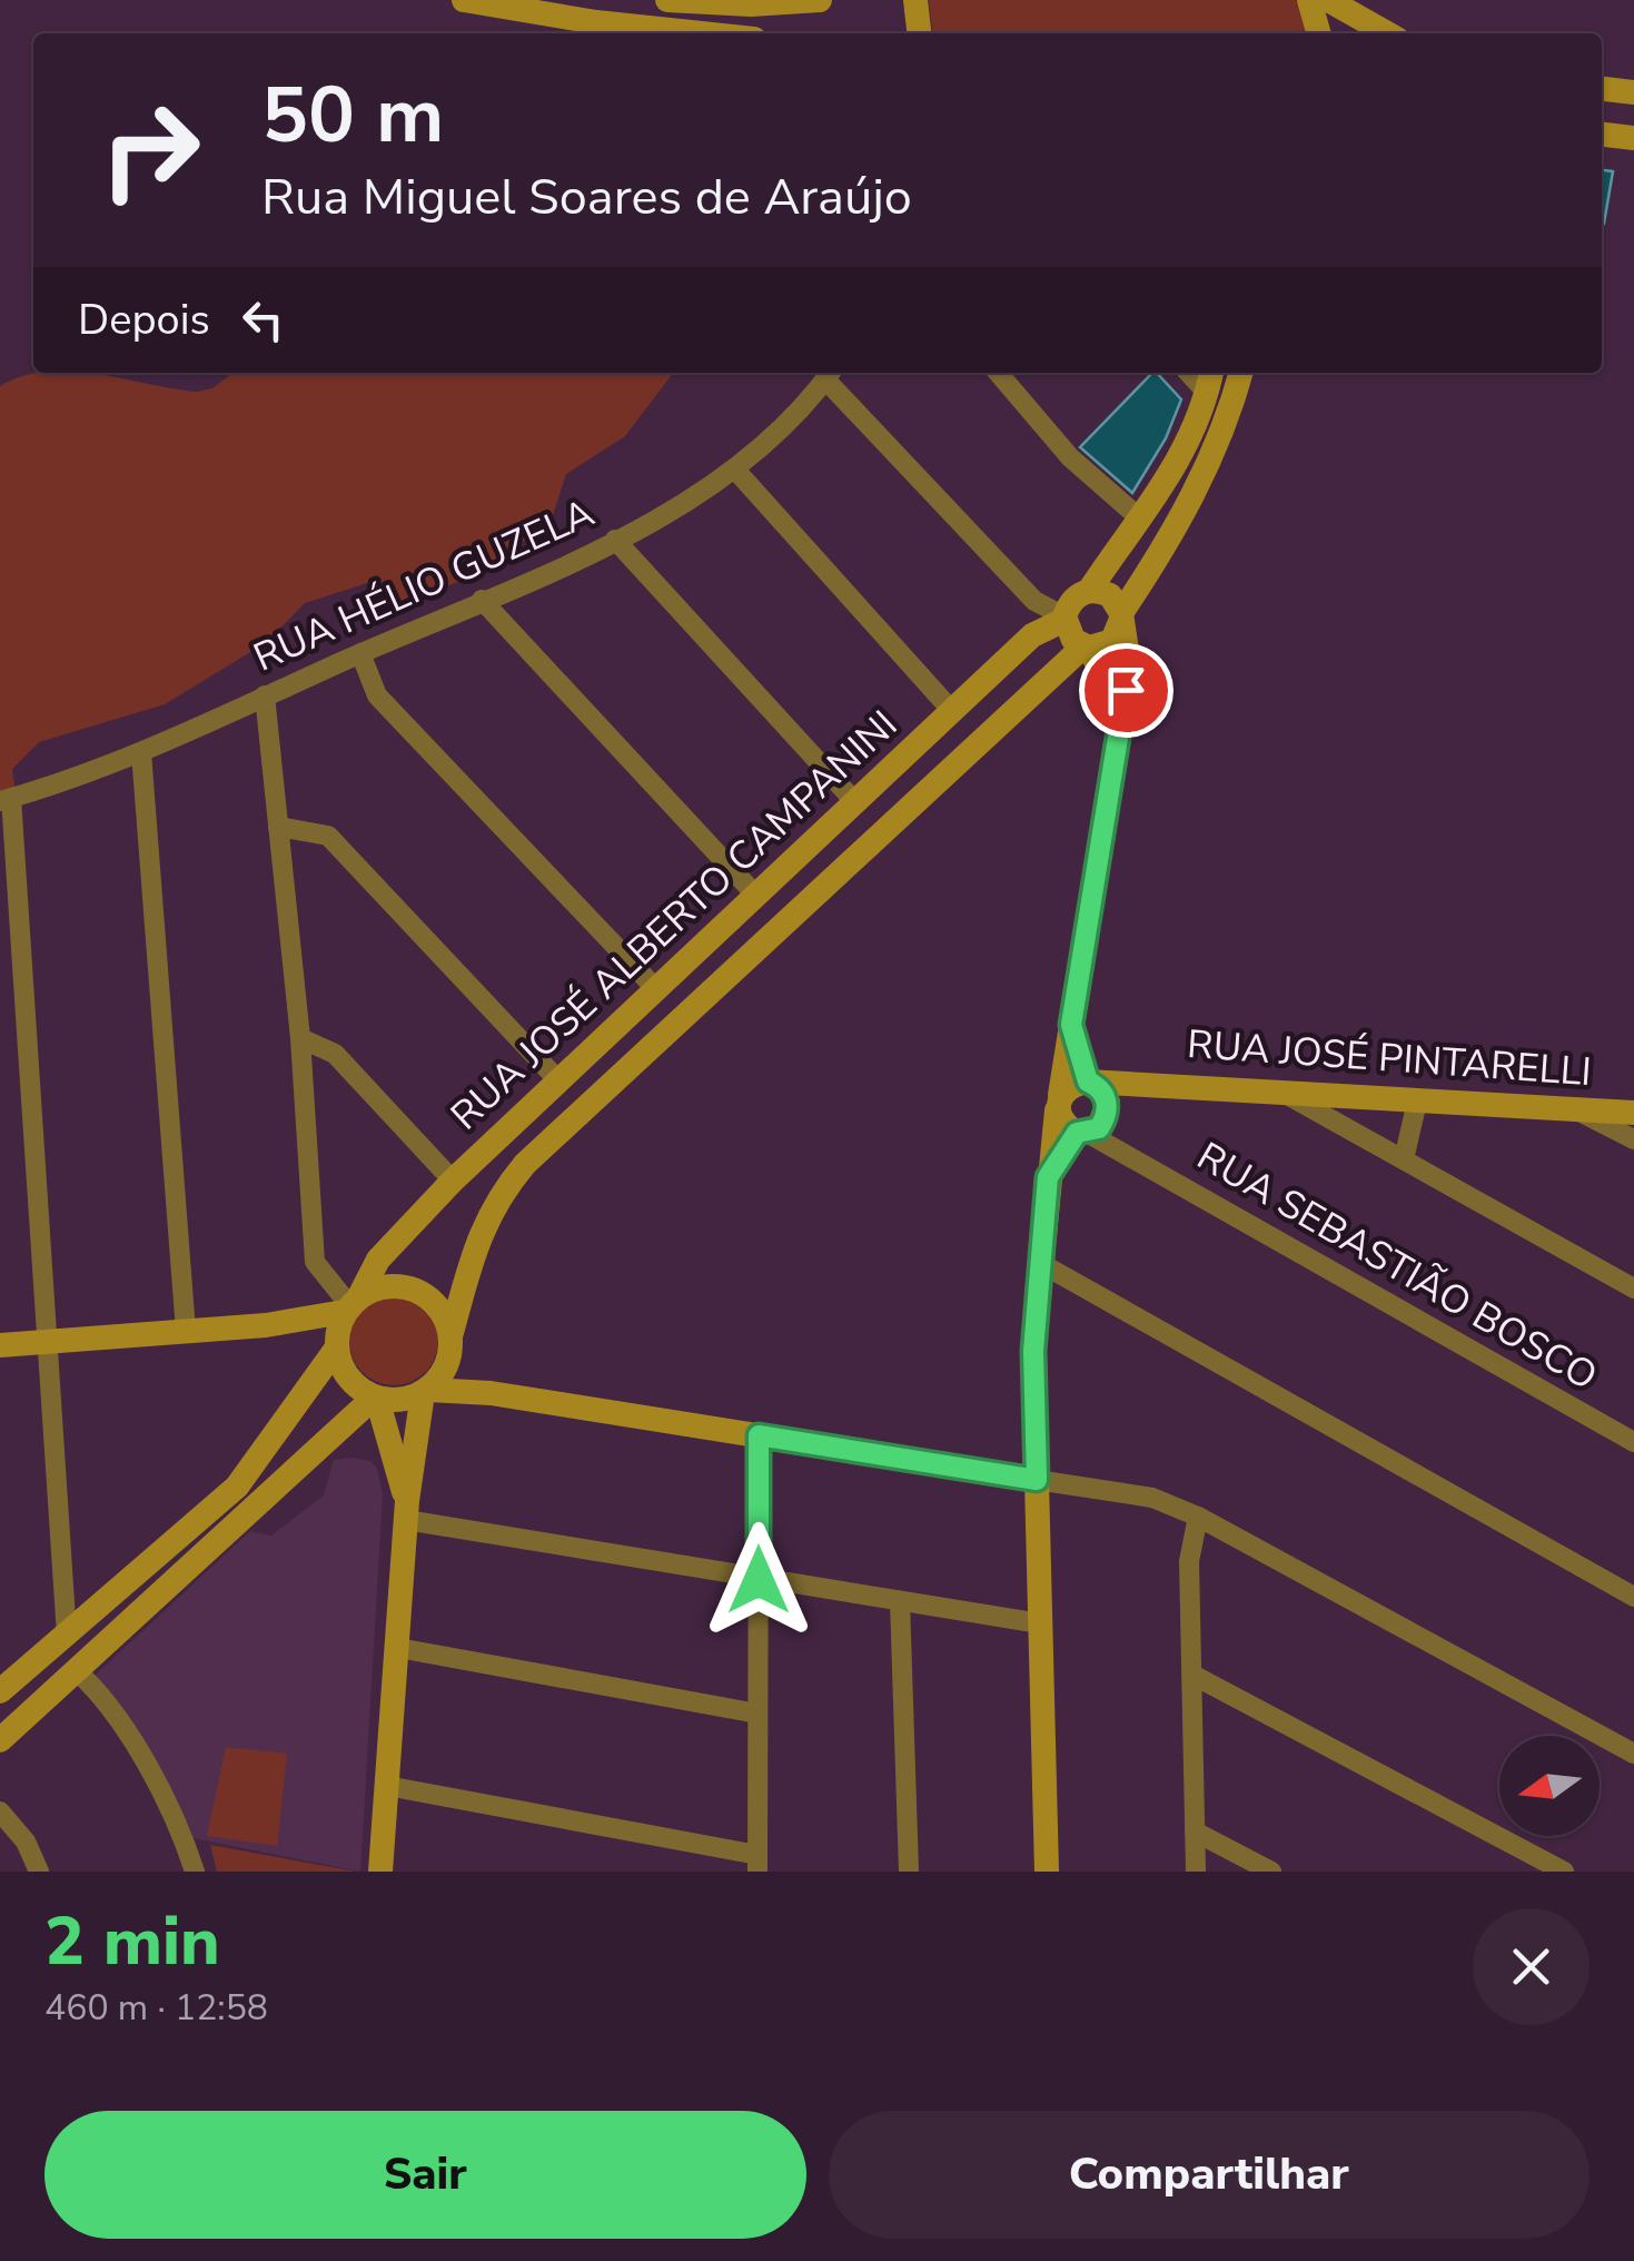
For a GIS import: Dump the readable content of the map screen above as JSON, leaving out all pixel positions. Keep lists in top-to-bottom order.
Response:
{
  "streets": {
    "street": [
      "RUA HÉLIO GUZELA",
      "RUA JOSÉ ALBERTO CAMPANINI",
      "RUA JOSÉ PINTARELLI",
      "RUA SEBASTIÃO BOSCO"
    ]
  },
  "north": "left",
  "page": {
    "turn": ["50 m", "Rua Miguel Soares de Araújo"],
    "then": "Depois",
    "heading": ["2 min", "460 m · 12:58"],
    "buttons": ["Sair", "Compartilhar"]
  }
}
